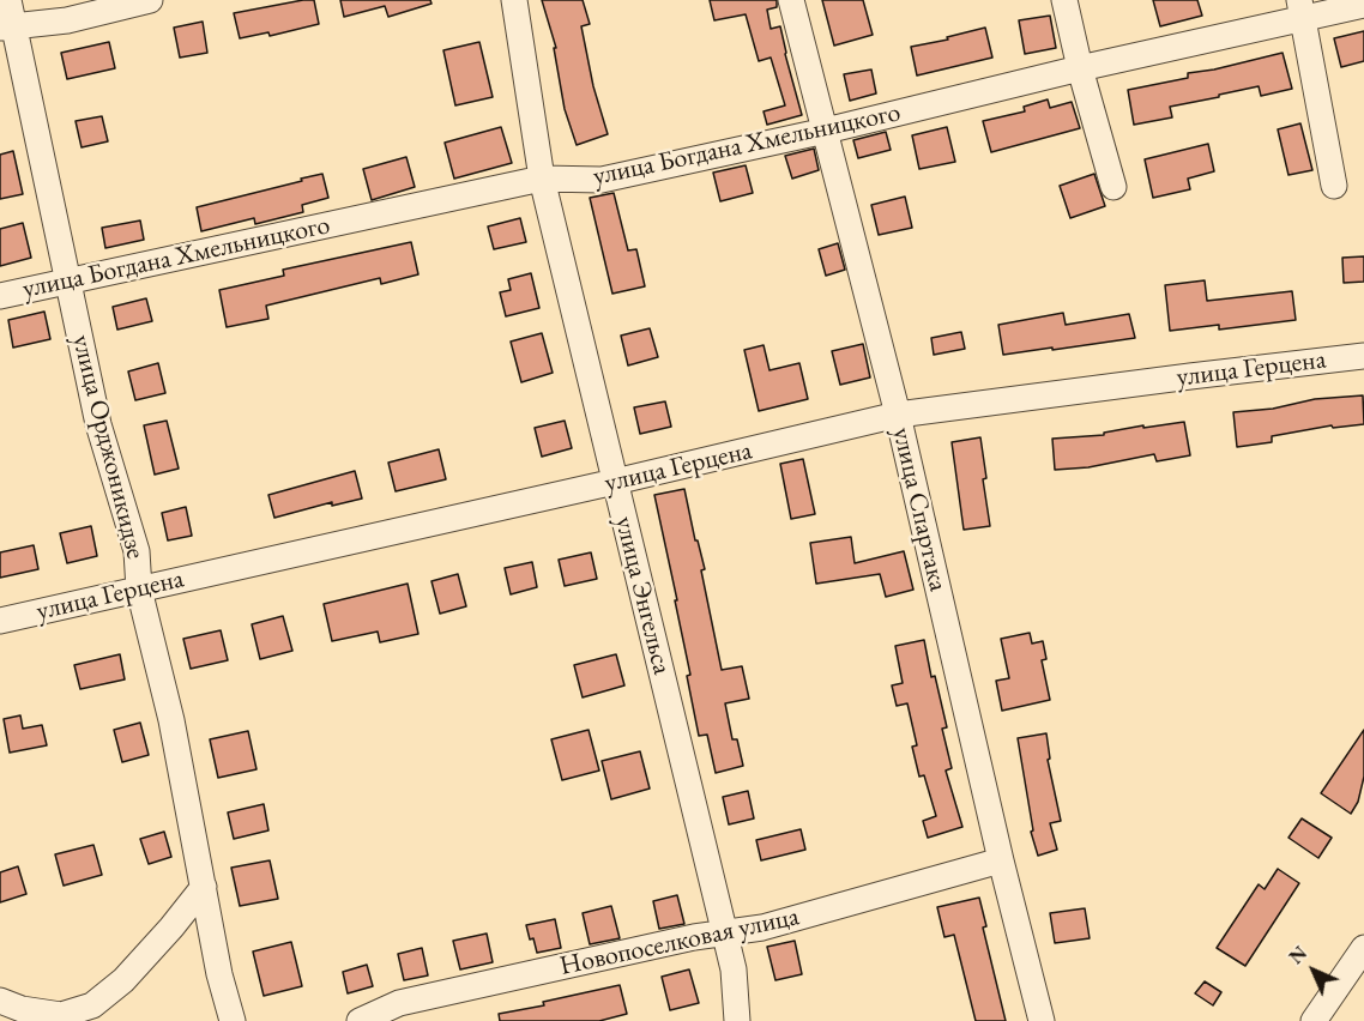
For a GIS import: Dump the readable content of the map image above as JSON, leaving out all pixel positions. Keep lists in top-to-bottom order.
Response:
{
  "streets": {
    "street": [
      "улица Богдана Хмельницкого",
      "улица Герцена",
      "улица Орджоникидзе",
      "улица Спартака",
      "улица Энгельса",
      "Новопоселковая улица"
    ]
  },
  "crossings": [
    ["улица Богдана Хмельницкого", "улица Орджоникидзе"],
    ["улица Богдана Хмельницкого", "улица Спартака"],
    ["улица Богдана Хмельницкого", "улица Энгельса"],
    ["улица Герцена", "улица Орджоникидзе"],
    ["улица Герцена", "улица Спартака"],
    ["улица Герцена", "улица Энгельса"],
    ["улица Спартака", "Новопоселковая улица"],
    ["улица Энгельса", "Новопоселковая улица"]
  ],
  "north": "top left"
}
